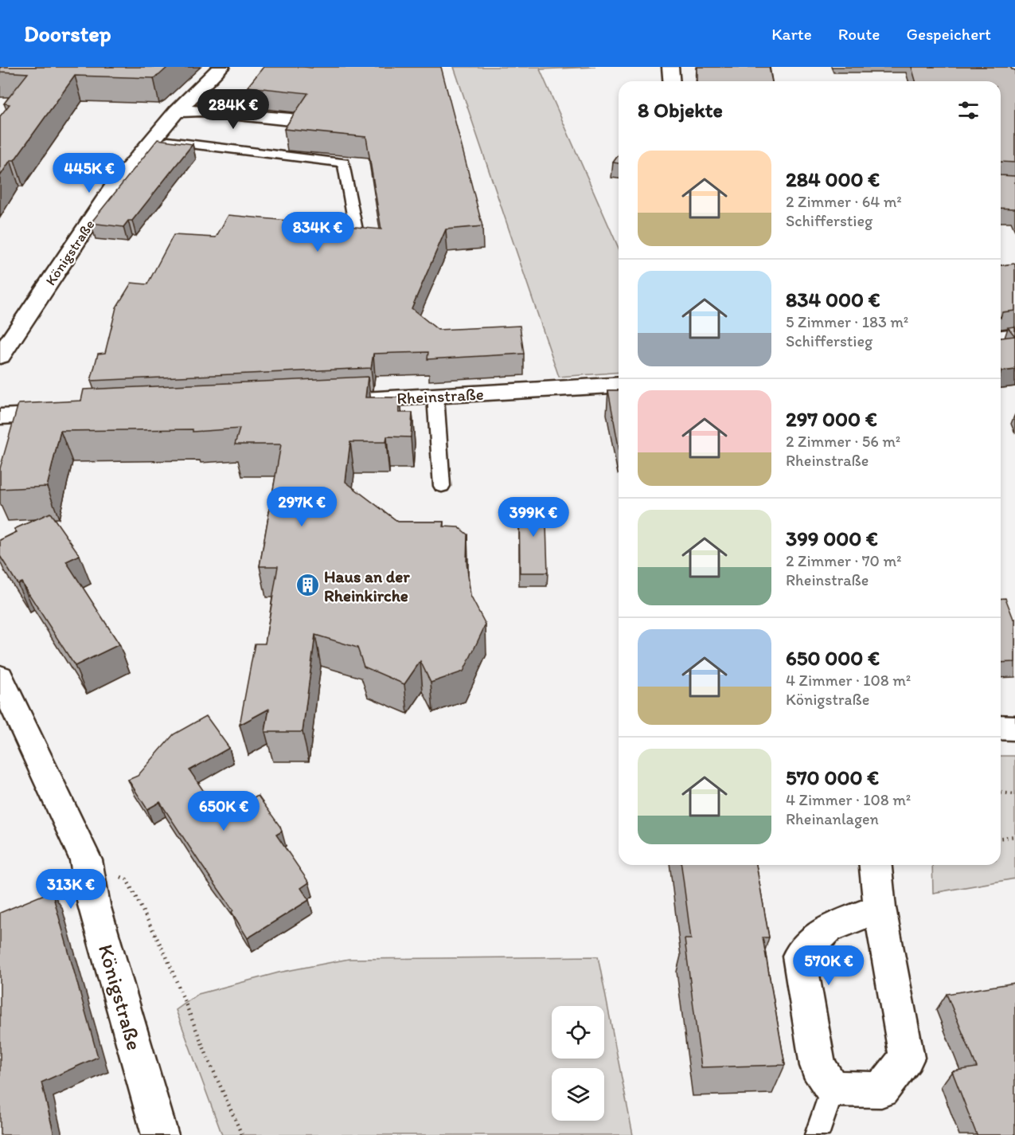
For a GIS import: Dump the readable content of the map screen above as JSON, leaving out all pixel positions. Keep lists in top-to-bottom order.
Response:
{
  "streets": {
    "street": ["Königstraße", "Rheinstraße"]
  },
  "places": {
    "building": ["Haus an der Rheinkirche"]
  },
  "page": {
    "header": "Doorstep",
    "nav": ["Karte", "Route", "Gespeichert"],
    "heading": "8 Objekte",
    "price": [
      "284K €",
      "445K €",
      "834K €",
      "297K €",
      "399K €",
      "650K €",
      "313K €",
      "570K €"
    ],
    "list": [
      {
        "name": "284 000 €",
        "note": "2 Zimmer · 64 m² · Schifferstieg"
      },
      {
        "name": "834 000 €",
        "note": "5 Zimmer · 183 m² · Schifferstieg"
      },
      {
        "name": "297 000 €",
        "note": "2 Zimmer · 56 m² · Rheinstraße"
      },
      {
        "name": "399 000 €",
        "note": "2 Zimmer · 70 m² · Rheinstraße"
      },
      {
        "name": "650 000 €",
        "note": "4 Zimmer · 108 m² · Königstraße"
      },
      {
        "name": "570 000 €",
        "note": "4 Zimmer · 108 m² · Rheinanlagen"
      }
    ]
  }
}
